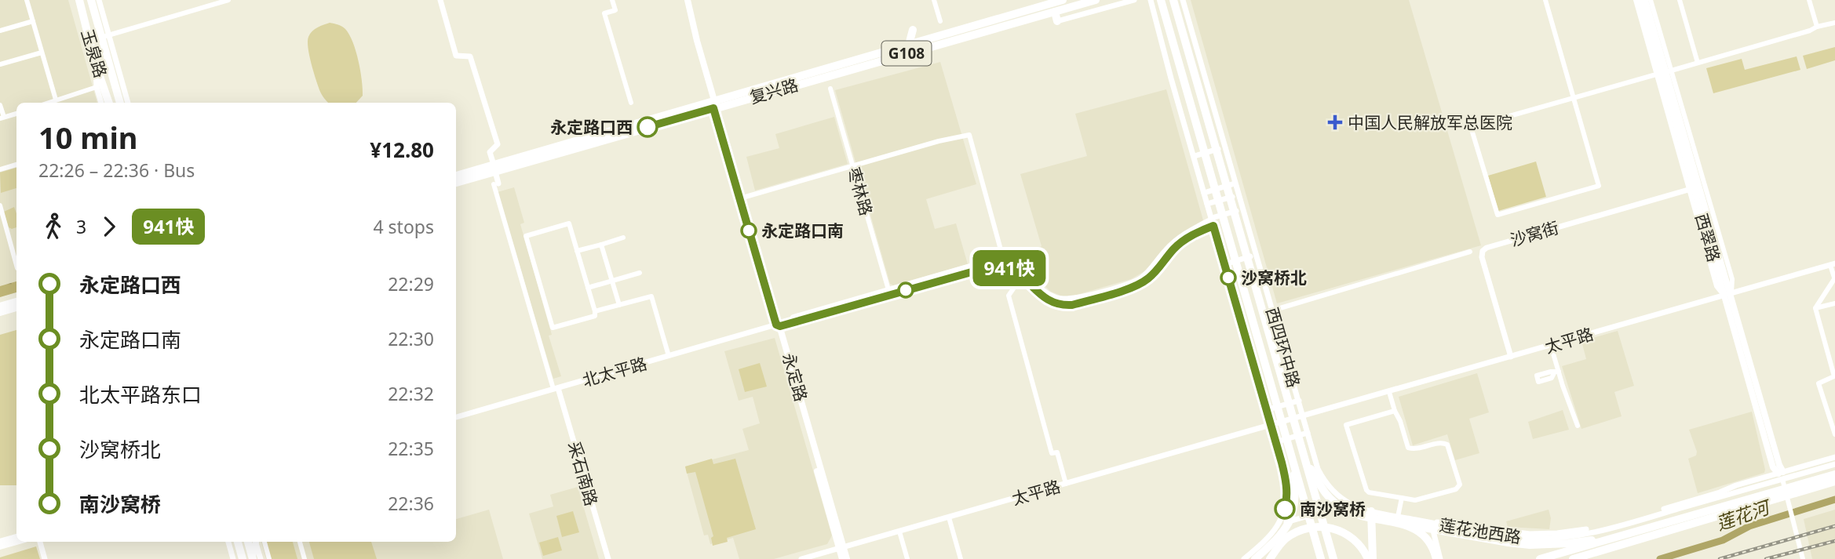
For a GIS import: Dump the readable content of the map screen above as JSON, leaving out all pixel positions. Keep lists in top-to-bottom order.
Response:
{
  "streets": {
    "main road": [
      "玉泉路",
      "G108",
      "复兴路",
      "西翠路",
      "西四环中路",
      "北太平路",
      "永定路",
      "莲花池西路"
    ],
    "street": [
      "枣林路",
      "沙窝街",
      "太平路",
      "采石南路"
    ]
  },
  "crossings": [
    ["复兴路", "永定路"],
    ["枣林路", "北太平路"],
    ["沙窝街", "西翠路"],
    ["沙窝街", "太平路"],
    ["西翠路", "太平路"],
    ["西翠路", "莲花池西路"],
    ["太平路", "西四环中路"],
    ["太平路", "永定路"],
    ["西四环中路", "北太平路"],
    ["西四环中路", "莲花池西路"],
    ["北太平路", "永定路"],
    ["北太平路", "采石南路"]
  ],
  "water": ["莲花河"],
  "places": {
    "health": ["中国人民解放军总医院"],
    "other": [
      "永定路口西",
      "永定路口南",
      "沙窝桥北",
      "南沙窝桥"
    ]
  },
  "lines": ["bus line 941快"],
  "page": {
    "on_map": "941快",
    "heading": ["10 min", "22:26 – 22:36 · Bus", "¥12.80"],
    "legs": ["3", "941快", "4 stops"],
    "list": [
      {
        "name": "永定路口西",
        "value": "22:29"
      },
      {
        "name": "永定路口南",
        "value": "22:30"
      },
      {
        "name": "北太平路东口",
        "value": "22:32"
      },
      {
        "name": "沙窝桥北",
        "value": "22:35"
      },
      {
        "name": "南沙窝桥",
        "value": "22:36"
      }
    ]
  }
}
